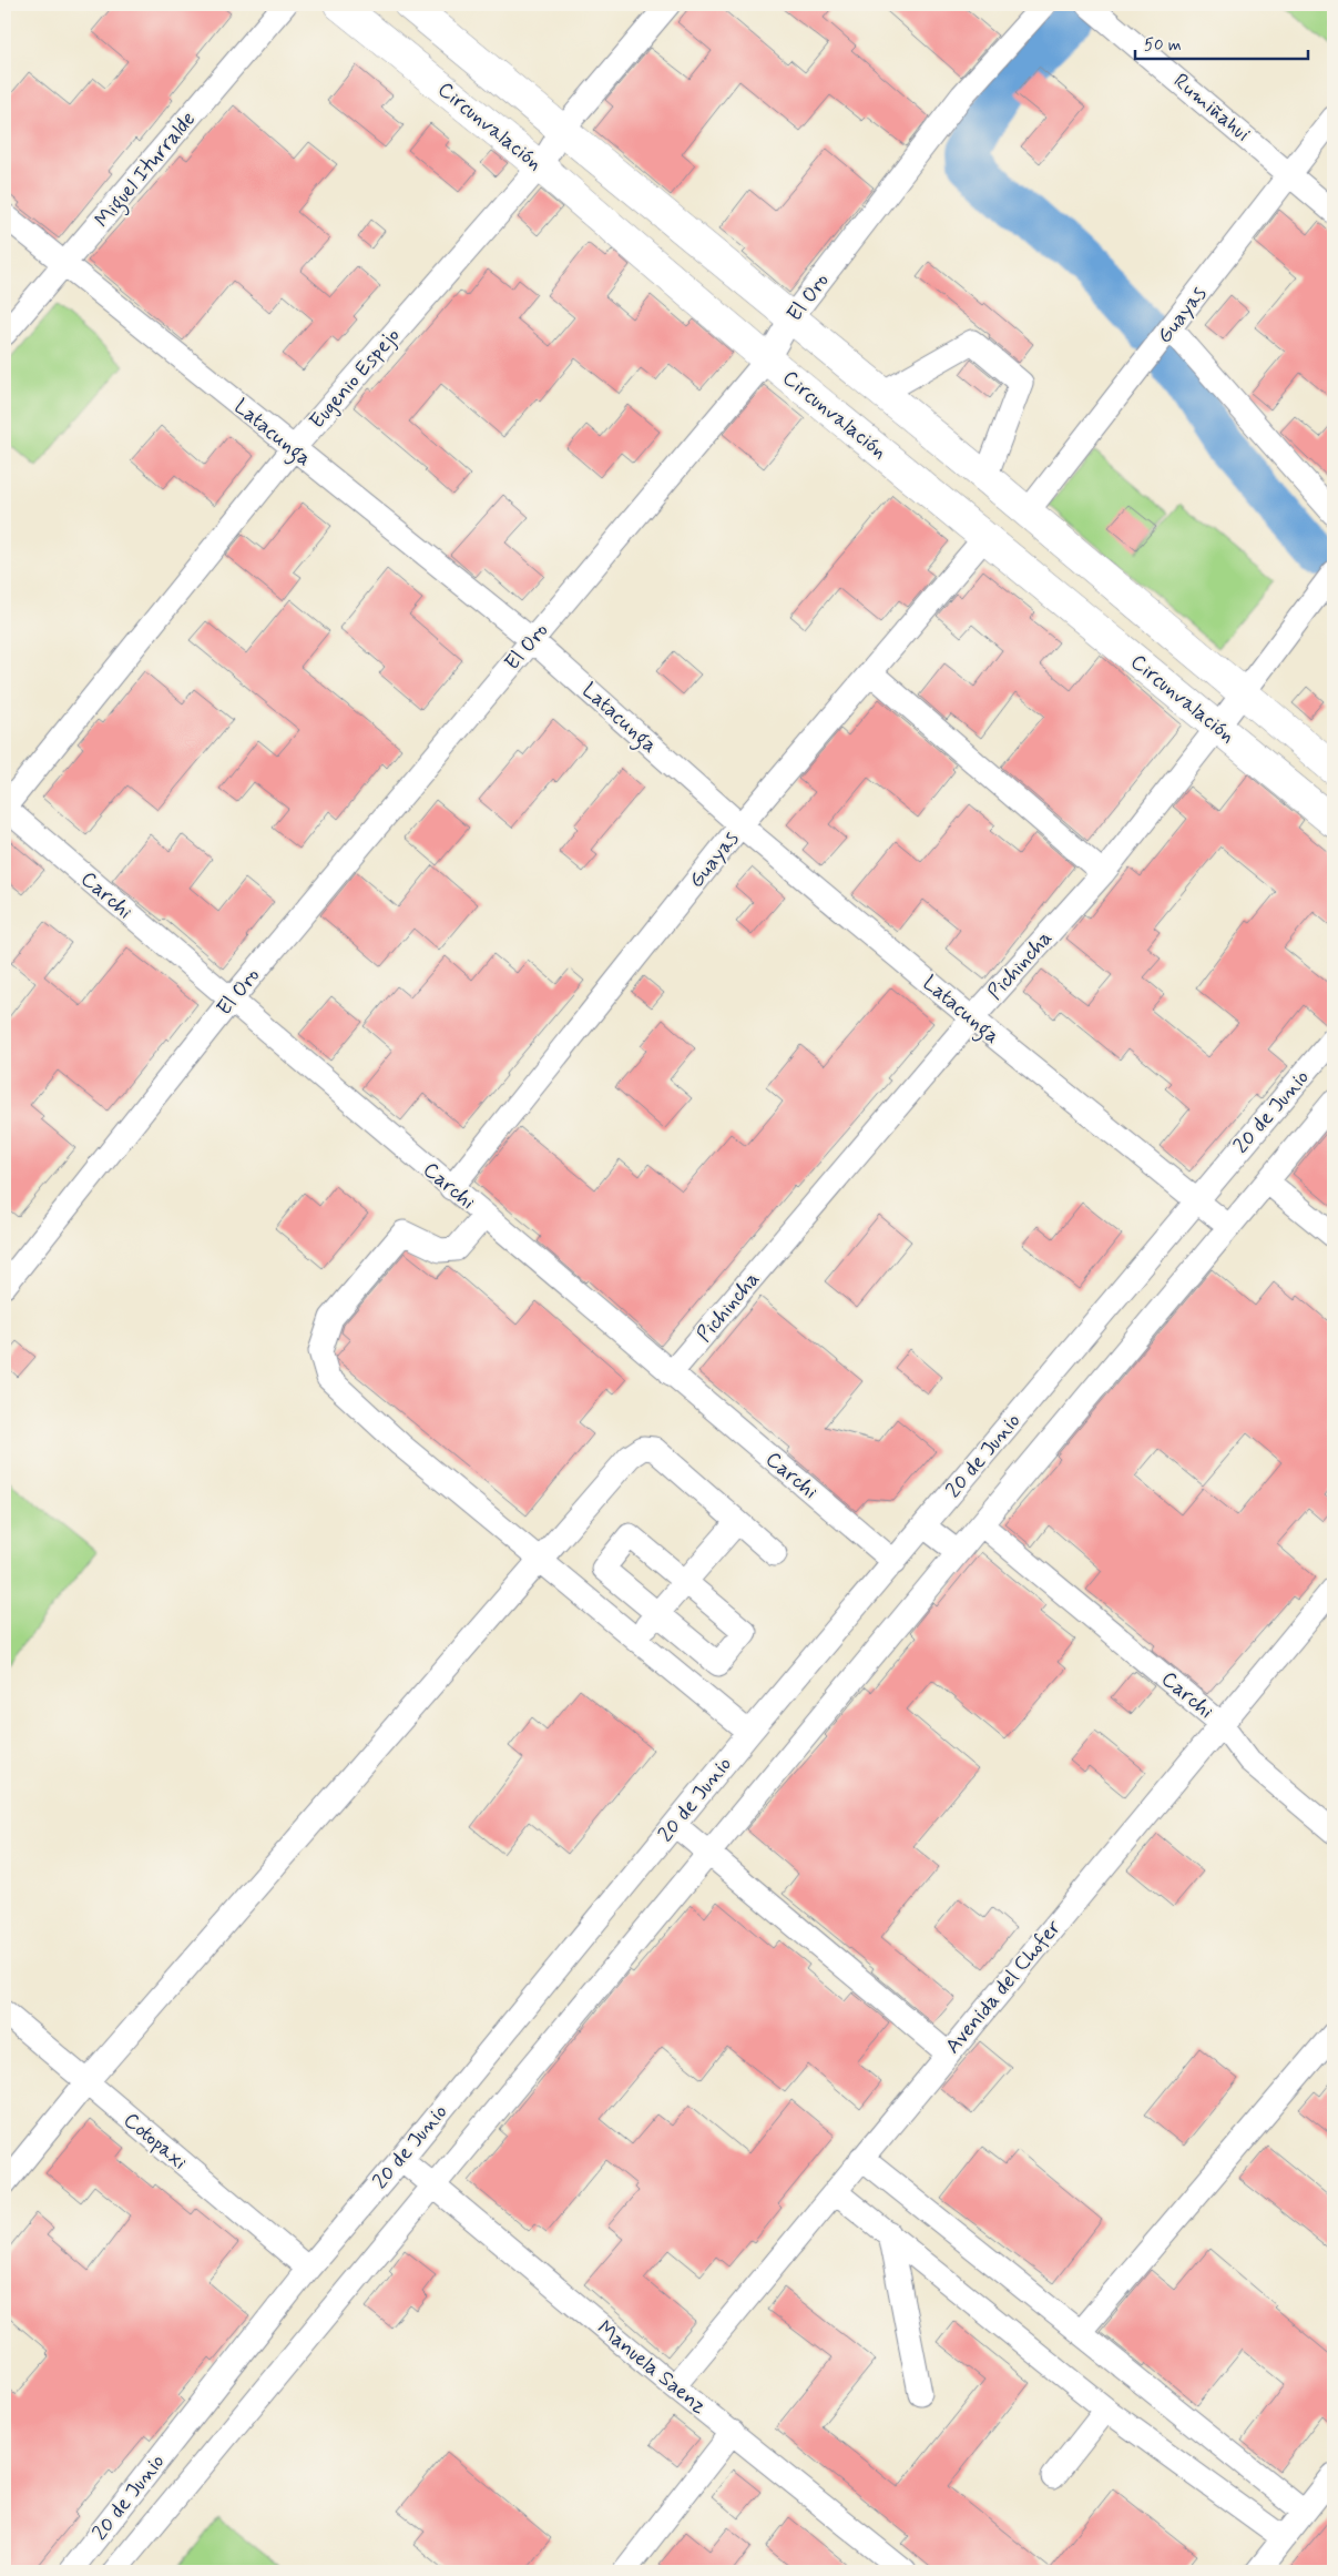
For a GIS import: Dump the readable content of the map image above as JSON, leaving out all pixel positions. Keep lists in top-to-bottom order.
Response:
{
  "streets": {
    "main road": ["Circunvalación"],
    "street": [
      "Rumiñahui",
      "Miguel Iturralde",
      "El Oro",
      "Guayas",
      "Eugenio Espejo",
      "Latacunga",
      "Carchi",
      "Pichincha",
      "20 de Junio",
      "Avenida del Chofer",
      "Cotopaxi",
      "Manuela Saenz"
    ]
  },
  "crossings": [
    ["Rumiñahui", "Guayas"],
    ["Circunvalación", "El Oro"],
    ["Circunvalación", "Guayas"],
    ["Circunvalación", "Eugenio Espejo"],
    ["Circunvalación", "Pichincha"],
    ["Miguel Iturralde", "Latacunga"],
    ["El Oro", "Latacunga"],
    ["El Oro", "Carchi"],
    ["Guayas", "Latacunga"],
    ["Guayas", "Carchi"],
    ["Eugenio Espejo", "Latacunga"],
    ["Eugenio Espejo", "Carchi"],
    ["Latacunga", "Pichincha"],
    ["Latacunga", "20 de Junio"],
    ["Carchi", "Pichincha"],
    ["Carchi", "20 de Junio"],
    ["Carchi", "Avenida del Chofer"],
    ["20 de Junio", "Cotopaxi"],
    ["20 de Junio", "Manuela Saenz"],
    ["Avenida del Chofer", "Manuela Saenz"]
  ],
  "scale_bar": "50 m"
}
